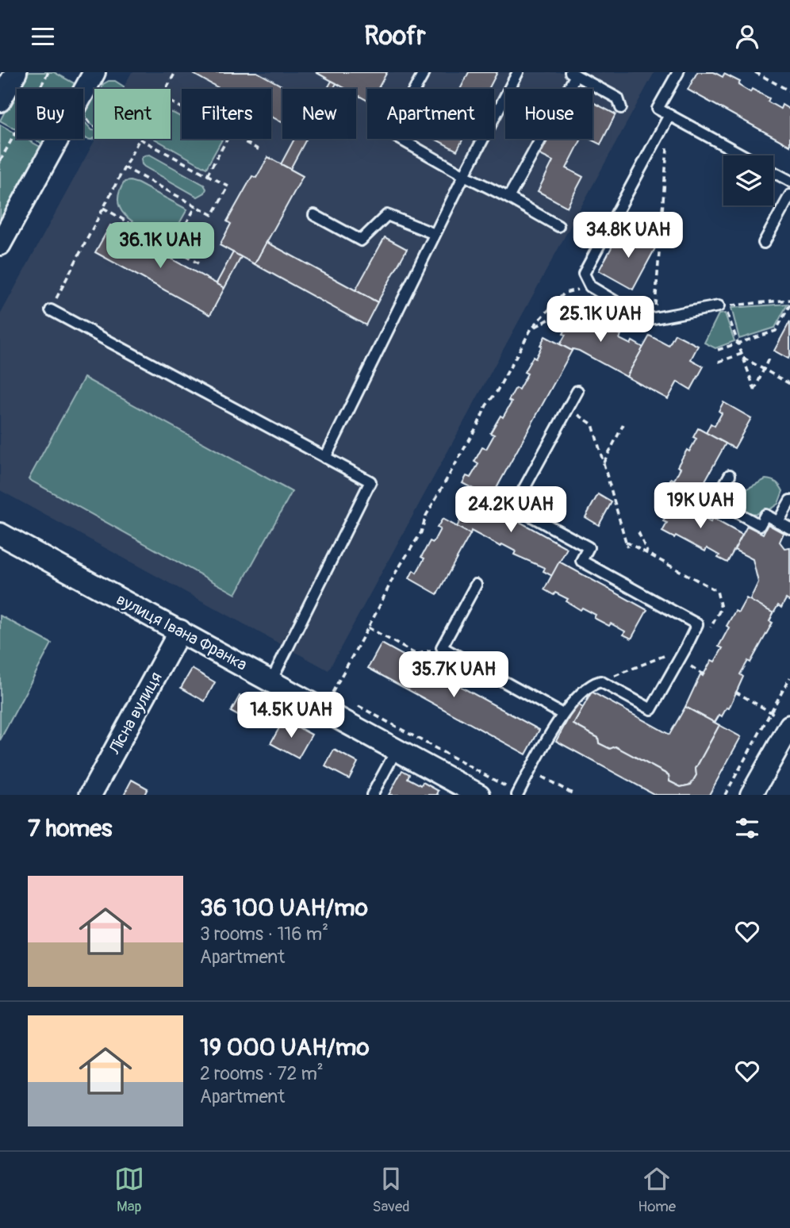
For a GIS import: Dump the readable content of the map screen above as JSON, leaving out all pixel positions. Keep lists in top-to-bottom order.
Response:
{
  "streets": {
    "street": ["вулиця Івана Франка", "Лісна вулиця"]
  },
  "crossings": [
    ["вулиця Івана Франка", "Лісна вулиця"]
  ],
  "page": {
    "header": "Roofr",
    "chip": [
      "Buy",
      "Rent",
      "Filters",
      "New",
      "Apartment",
      "House"
    ],
    "price": [
      "34.8K UAH",
      "36.1K UAH",
      "25.1K UAH",
      "19K UAH",
      "24.2K UAH",
      "35.7K UAH",
      "14.5K UAH"
    ],
    "heading": "7 homes",
    "list": [
      {
        "name": "36 100 UAH/mo",
        "note": "3 rooms · 116 m² · Apartment"
      },
      {
        "name": "19 000 UAH/mo",
        "note": "2 rooms · 72 m² · Apartment"
      }
    ],
    "tabs": ["Map", "Saved", "Home"]
  }
}
